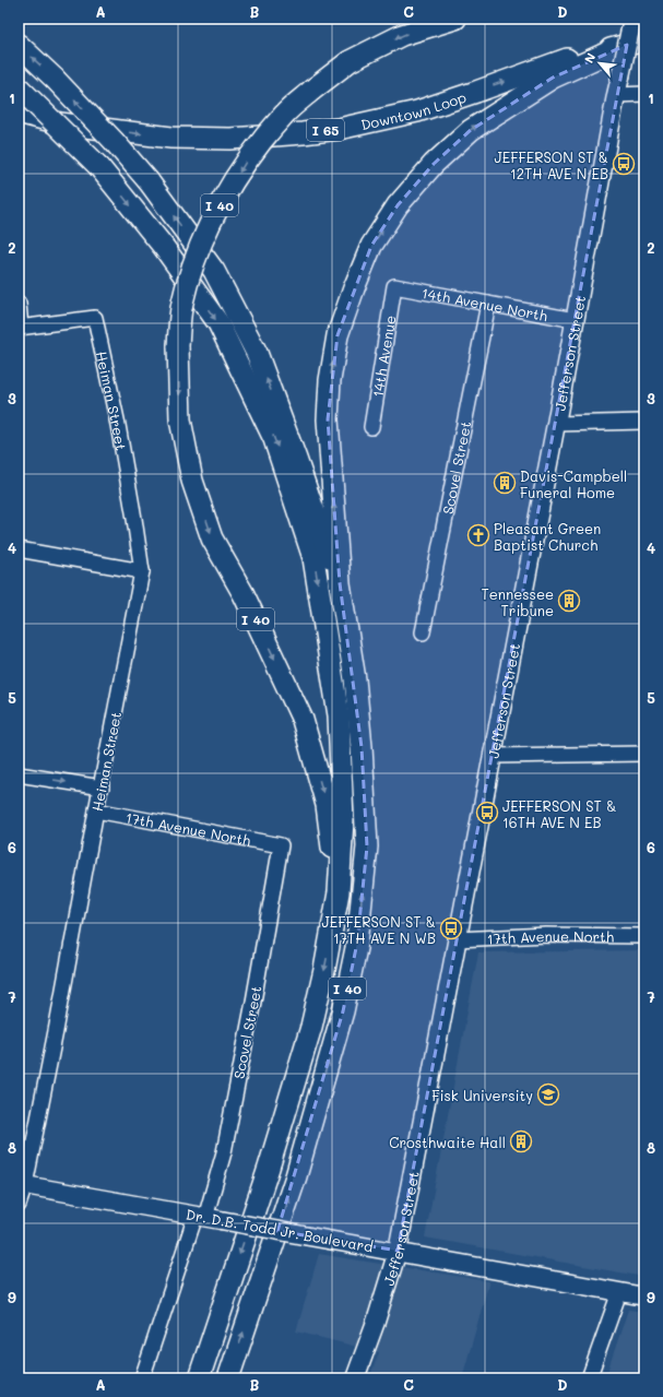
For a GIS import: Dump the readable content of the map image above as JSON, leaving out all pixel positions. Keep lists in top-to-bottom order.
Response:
{
  "streets": {
    "highway": ["Downtown Loop", "I 65", "I 40"],
    "main road": ["Jefferson Street", "Dr. D.B. Todd Jr. Boulevard"],
    "street": [
      "14th Avenue North",
      "14th Avenue",
      "Heiman Street",
      "Scovel Street",
      "17th Avenue North"
    ]
  },
  "crossings": [
    ["14th Avenue North", "Jefferson Street"],
    ["14th Avenue North", "14th Avenue"],
    ["14th Avenue North", "Scovel Street"],
    ["Jefferson Street", "17th Avenue North"],
    ["Jefferson Street", "Dr. D.B. Todd Jr. Boulevard"],
    ["Heiman Street", "17th Avenue North"],
    ["Heiman Street", "Dr. D.B. Todd Jr. Boulevard"],
    ["Scovel Street", "17th Avenue North"],
    ["Scovel Street", "Dr. D.B. Todd Jr. Boulevard"]
  ],
  "one_way": ["Downtown Loop"],
  "places": {
    "bus stop": ["JEFFERSON ST & 12TH AVE N EB", "JEFFERSON ST & 16TH AVE N EB", "JEFFERSON ST & 17TH AVE N WB"],
    "building": ["Davis-Campbell Funeral Home", "Tennessee Tribune", "Crosthwaite Hall"],
    "church": ["Pleasant Green Baptist Church"],
    "school or university": ["Fisk University"]
  },
  "north": "top left",
  "grid": {
    "columns": [
      "A",
      "B",
      "C",
      "D"
    ],
    "rows": [
      "1",
      "2",
      "3",
      "4",
      "5",
      "6",
      "7",
      "8",
      "9"
    ]
  }
}
